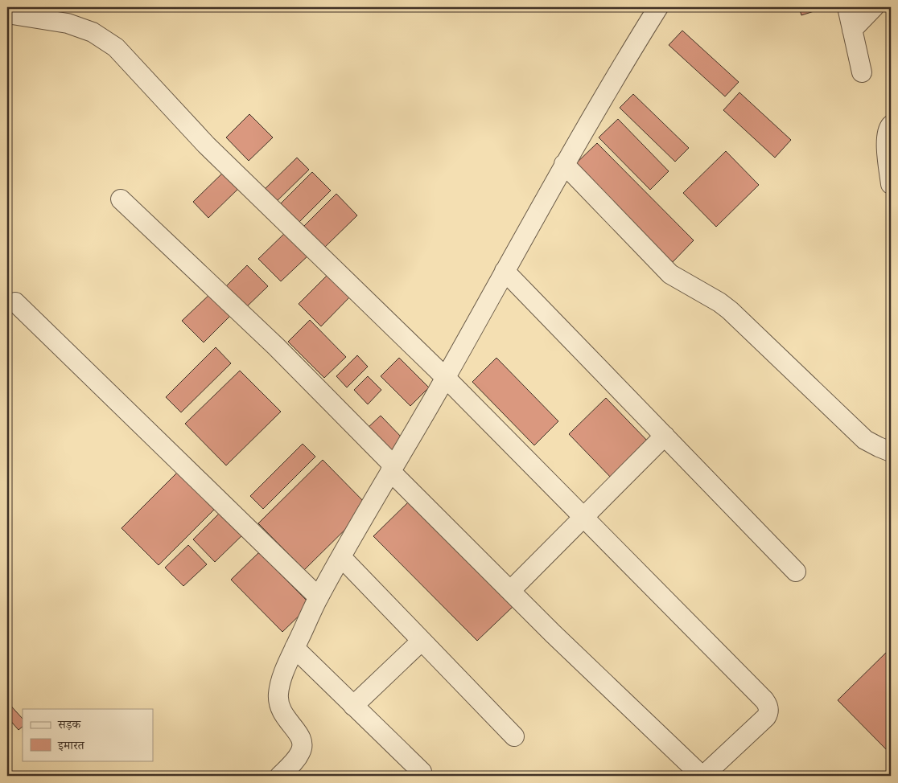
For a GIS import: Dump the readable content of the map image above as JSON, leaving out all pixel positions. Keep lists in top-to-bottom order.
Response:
{
  "legend": ["सड़क", "इमारत"]
}
